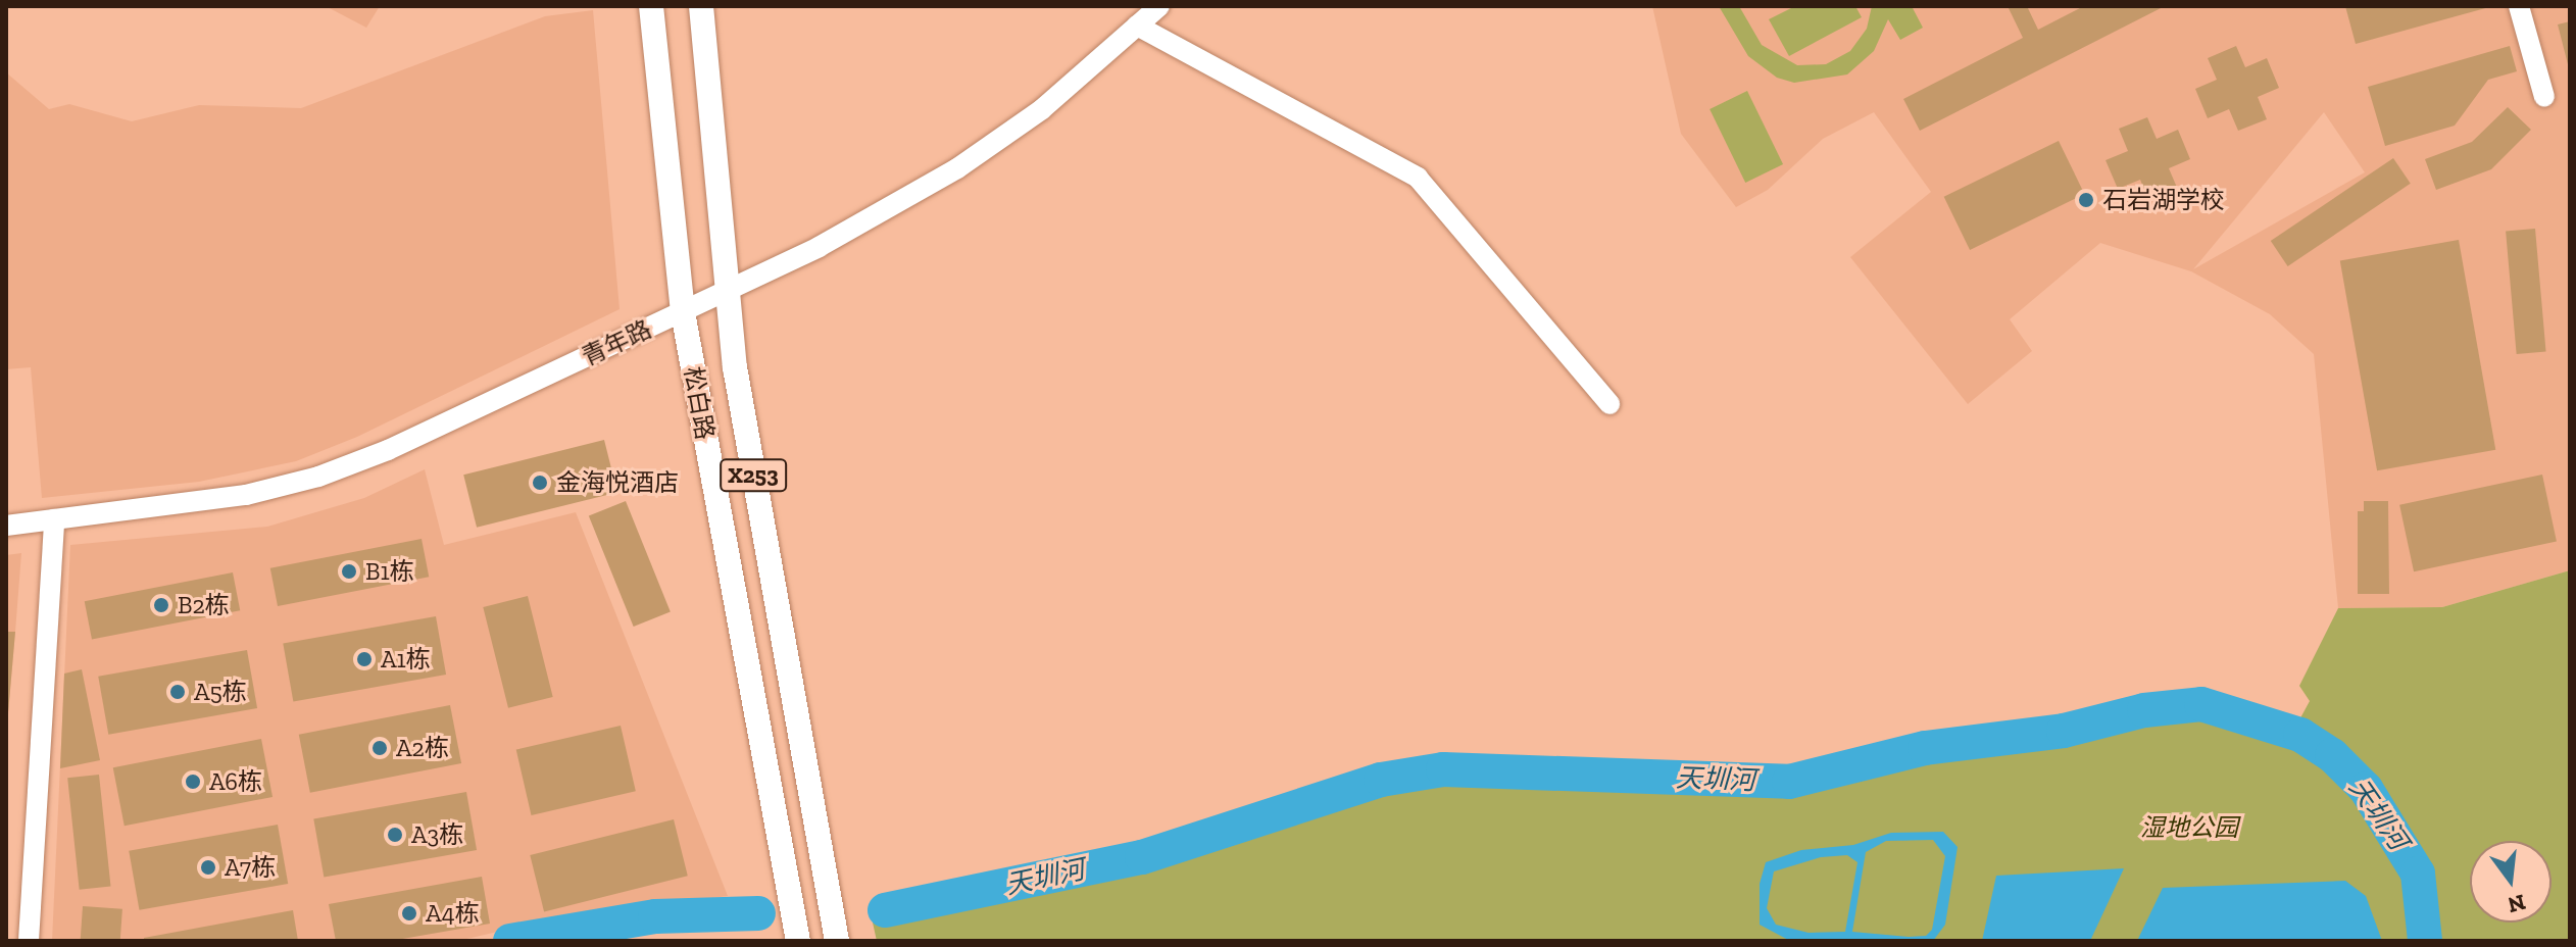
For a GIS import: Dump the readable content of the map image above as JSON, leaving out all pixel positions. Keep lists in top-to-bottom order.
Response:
{
  "streets": {
    "main road": ["松白路", "X253"],
    "street": ["青年路"]
  },
  "crossings": [
    ["青年路", "松白路"]
  ],
  "water": ["天圳河"],
  "parks": ["湿地公园"],
  "places": [
    "石岩湖学校",
    "金海悦酒店",
    "B1栋",
    "B2栋",
    "A1栋",
    "A5栋",
    "A2栋",
    "A6栋",
    "A3栋",
    "A7栋",
    "A4栋"
  ],
  "north": "bottom"
}
